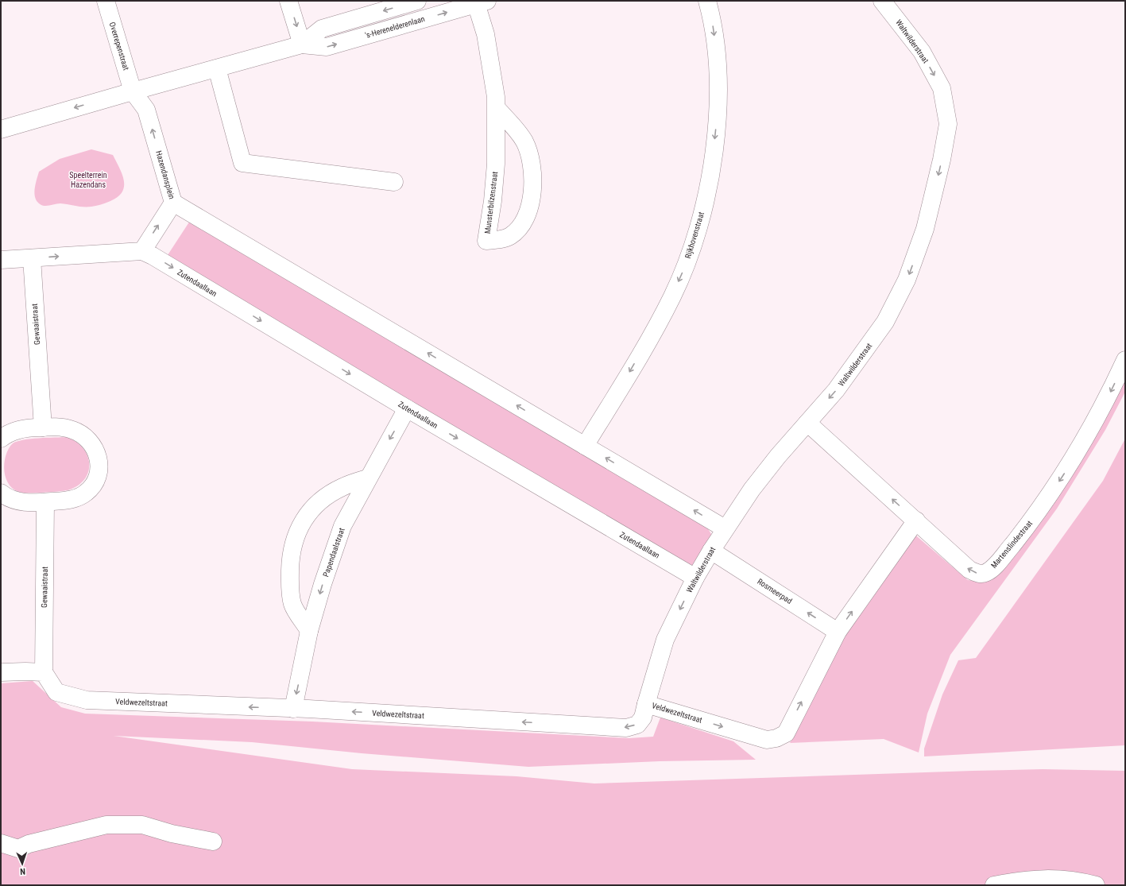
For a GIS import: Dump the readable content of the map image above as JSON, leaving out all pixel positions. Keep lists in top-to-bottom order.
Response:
{
  "streets": {
    "street": [
      "'s-Herenelderenlaan",
      "Waltwilderstraat",
      "Overrepenstraat",
      "Hazendansplein",
      "Munsterbilzenstraat",
      "Rijkhovenstraat",
      "Zutendaallaan",
      "Gewaaistraat",
      "Martenslindestraat",
      "Papendaalstraat",
      "Rosmeerpad",
      "Veldwezeltstraat"
    ]
  },
  "crossings": [
    ["'s-Herenelderenlaan", "Overrepenstraat"],
    ["'s-Herenelderenlaan", "Hazendansplein"],
    ["'s-Herenelderenlaan", "Munsterbilzenstraat"],
    ["Waltwilderstraat", "Zutendaallaan"],
    ["Waltwilderstraat", "Martenslindestraat"],
    ["Waltwilderstraat", "Rosmeerpad"],
    ["Waltwilderstraat", "Veldwezeltstraat"],
    ["Overrepenstraat", "Hazendansplein"],
    ["Hazendansplein", "Zutendaallaan"],
    ["Zutendaallaan", "Papendaalstraat"],
    ["Gewaaistraat", "Veldwezeltstraat"],
    ["Papendaalstraat", "Veldwezeltstraat"],
    ["Rosmeerpad", "Veldwezeltstraat"]
  ],
  "one_way": [
    "Waltwilderstraat",
    "Hazendansplein",
    "Rijkhovenstraat",
    "Papendaalstraat",
    "Rosmeerpad"
  ],
  "parks": ["Speelterrein Hazendans"],
  "north": "bottom"
}
